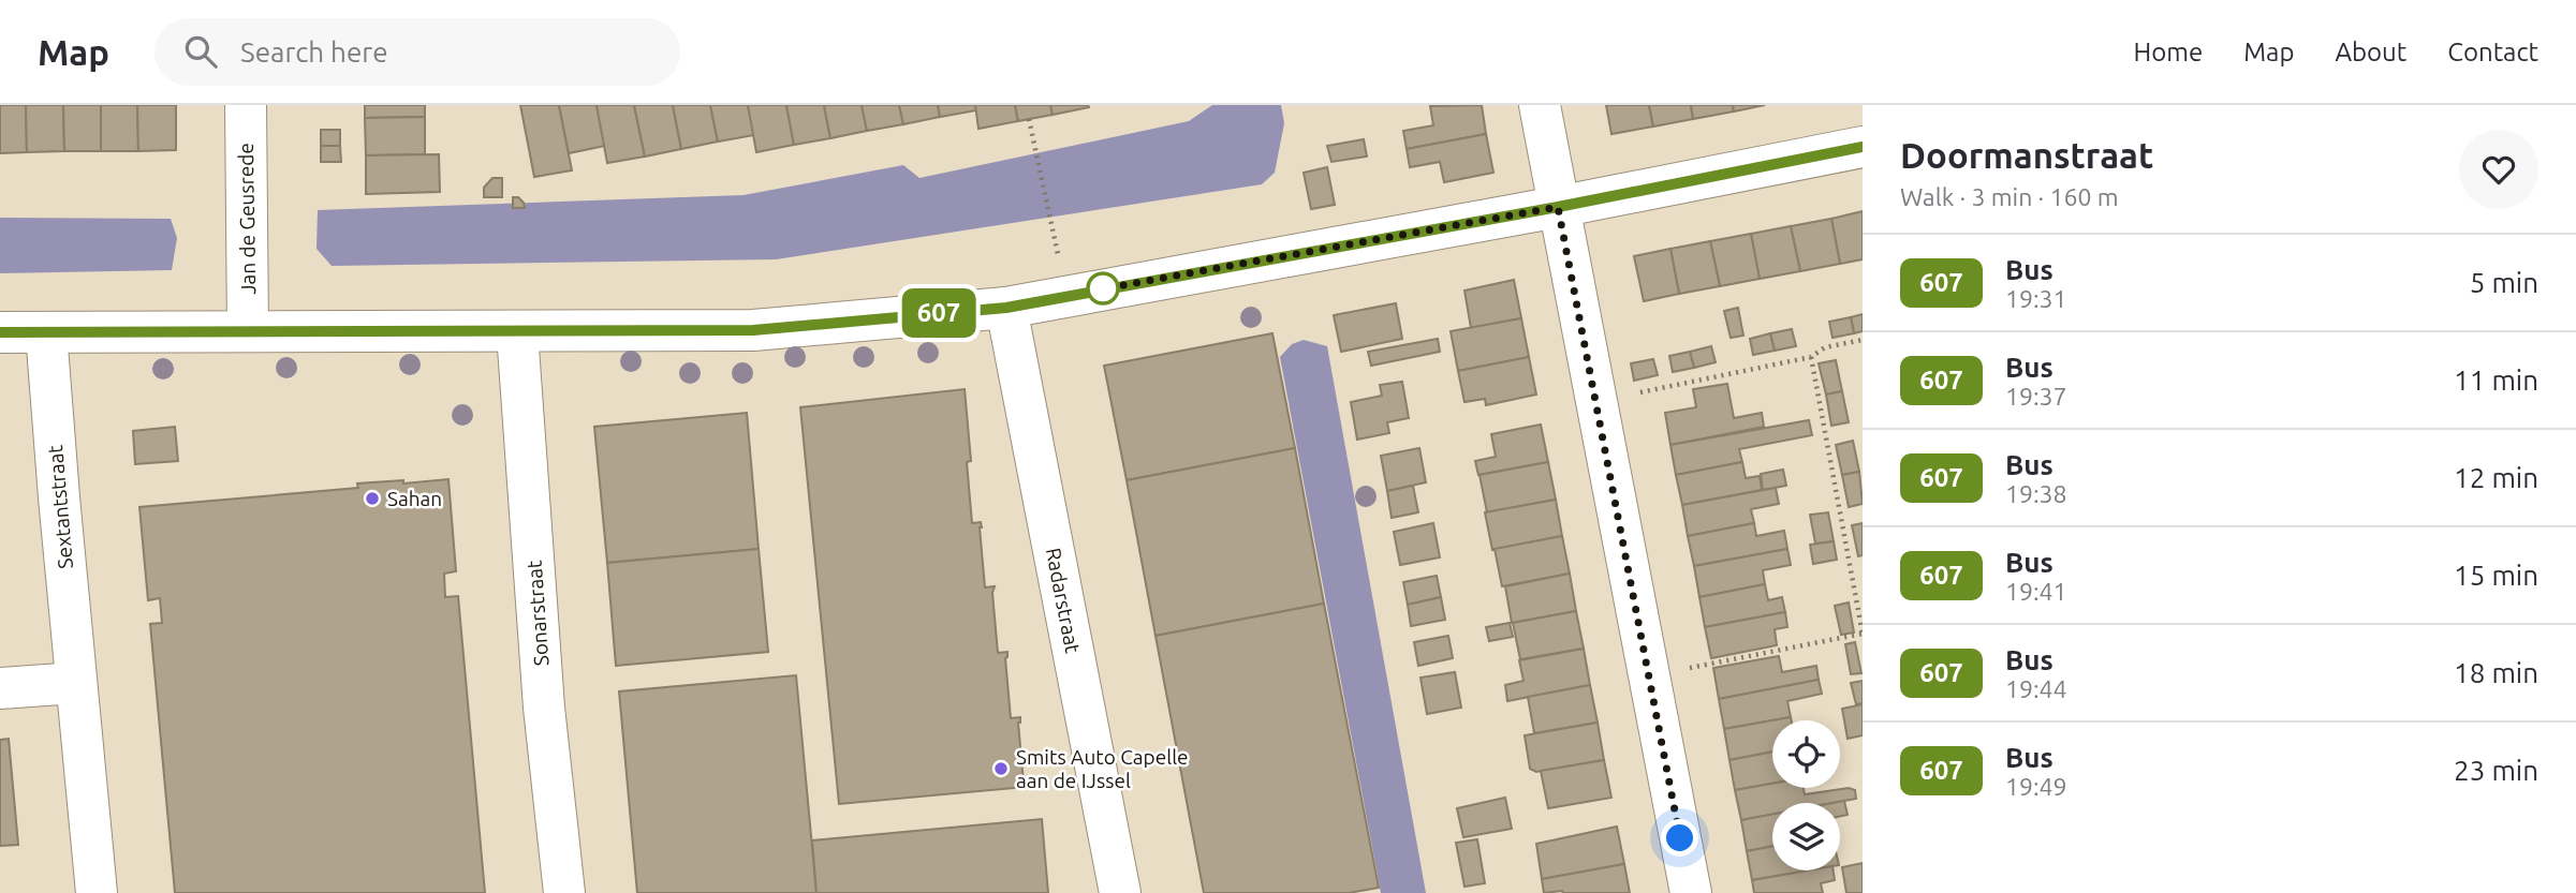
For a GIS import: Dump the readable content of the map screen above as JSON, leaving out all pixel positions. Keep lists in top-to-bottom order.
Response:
{
  "streets": {
    "street": [
      "Jan de Geusrede",
      "Sextantstraat",
      "Radarstraat",
      "Sonarstraat"
    ]
  },
  "places": ["Sahan", "Smits Auto Capelle aan de IJssel"],
  "lines": ["bus line 607"],
  "page": {
    "header": "Map",
    "search": "Search here",
    "nav": [
      "Home",
      "Map",
      "About",
      "Contact"
    ],
    "on_map": "607",
    "heading": ["Doormanstraat", "Walk · 3 min · 160 m"],
    "list": [
      {
        "mark": "607",
        "name": "Bus",
        "note": "19:31",
        "value": "5 min"
      },
      {
        "mark": "607",
        "name": "Bus",
        "note": "19:37",
        "value": "11 min"
      },
      {
        "mark": "607",
        "name": "Bus",
        "note": "19:38",
        "value": "12 min"
      },
      {
        "mark": "607",
        "name": "Bus",
        "note": "19:41",
        "value": "15 min"
      },
      {
        "mark": "607",
        "name": "Bus",
        "note": "19:44",
        "value": "18 min"
      },
      {
        "mark": "607",
        "name": "Bus",
        "note": "19:49",
        "value": "23 min"
      }
    ]
  }
}
